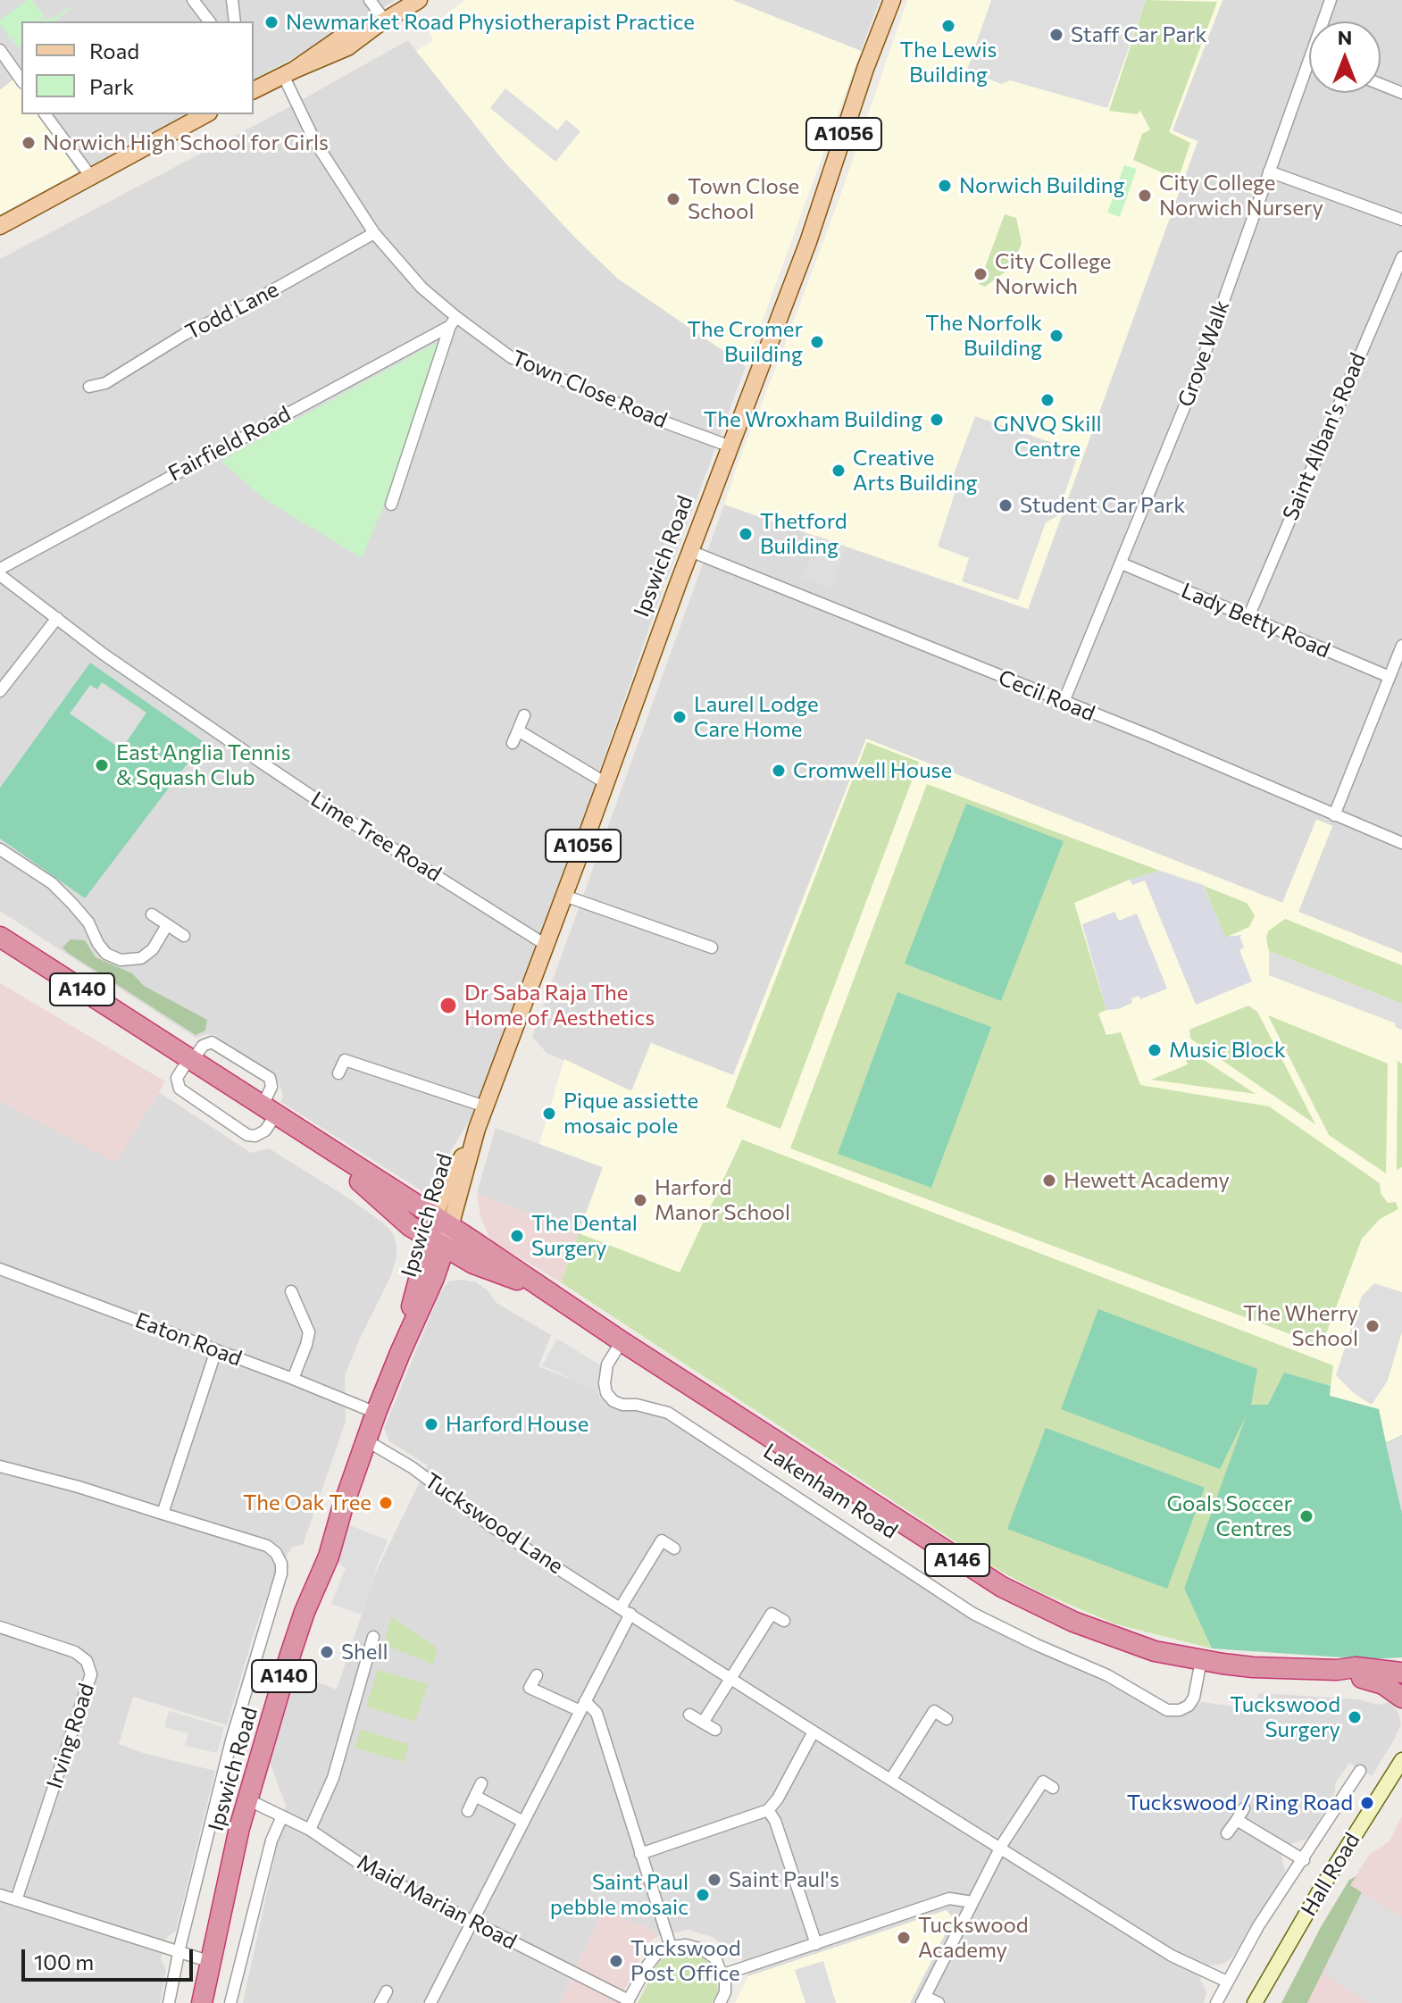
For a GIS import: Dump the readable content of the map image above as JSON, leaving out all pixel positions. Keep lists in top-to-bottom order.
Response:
{
  "streets": {
    "highway": [
      "Ipswich Road",
      "A140",
      "Lakenham Road",
      "A146"
    ],
    "main road": ["A1056"],
    "street": [
      "Todd Lane",
      "Grove Walk",
      "Town Close Road",
      "Saint Alban's Road",
      "Fairfield Road",
      "Lady Betty Road",
      "Cecil Road",
      "Lime Tree Road",
      "Eaton Road",
      "Tuckswood Lane",
      "Irving Road",
      "Hall Road",
      "Maid Marian Road"
    ]
  },
  "crossings": [
    ["Todd Lane", "Town Close Road"],
    ["Grove Walk", "Lady Betty Road"],
    ["Grove Walk", "Cecil Road"],
    ["Town Close Road", "Fairfield Road"],
    ["Town Close Road", "Ipswich Road"],
    ["Saint Alban's Road", "Lady Betty Road"],
    ["Ipswich Road", "Cecil Road"],
    ["Ipswich Road", "Lime Tree Road"],
    ["Ipswich Road", "A140"],
    ["Ipswich Road", "Eaton Road"],
    ["Ipswich Road", "Lakenham Road"],
    ["Ipswich Road", "Tuckswood Lane"],
    ["Ipswich Road", "Maid Marian Road"],
    ["A140", "Lakenham Road"],
    ["Tuckswood Lane", "Hall Road"]
  ],
  "places": [
    "Newmarket Road Physiotherapist Practice",
    "The Lewis Building",
    "Staff Car Park",
    "Norwich High School for Girls",
    "Norwich Building",
    "City College Norwich Nursery",
    "Town Close School",
    "City College Norwich",
    "The Norfolk Building",
    "The Cromer Building",
    "GNVQ Skill Centre",
    "The Wroxham Building",
    "Creative Arts Building",
    "Student Car Park",
    "Thetford Building",
    "Laurel Lodge Care Home",
    "East Anglia Tennis & Squash Club",
    "Cromwell House",
    "Dr Saba Raja The Home of Aesthetics",
    "Music Block",
    "Pique assiette mosaic pole",
    "Hewett Academy",
    "Harford Manor School",
    "The Dental Surgery",
    "The Wherry School",
    "Harford House",
    "The Oak Tree",
    "Goals Soccer Centres",
    "Shell",
    "Tuckswood Surgery",
    "Tuckswood / Ring Road",
    "Saint Paul's",
    "Saint Paul pebble mosaic",
    "Tuckswood Academy",
    "Tuckswood Post Office"
  ],
  "legend": ["Road", "Park"],
  "scale_bar": "100 m",
  "north": "top"
}
